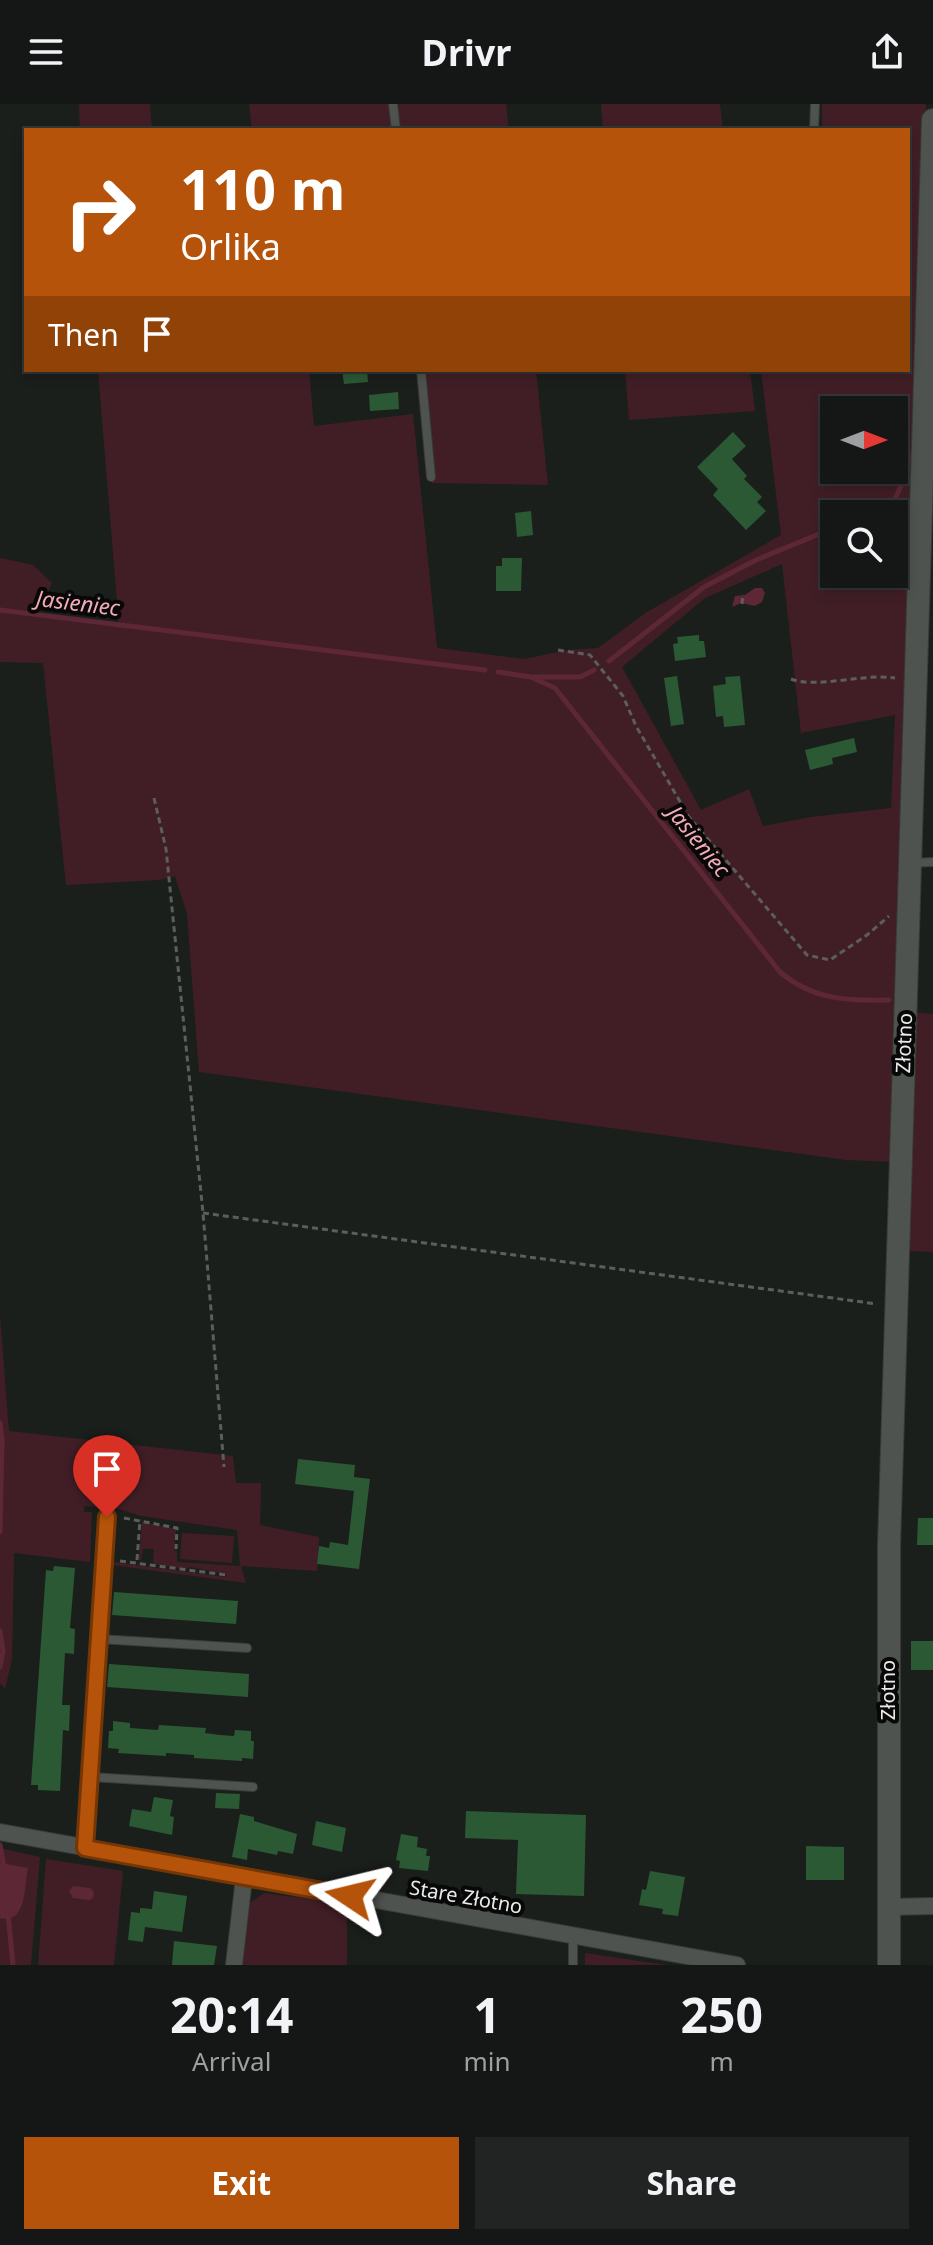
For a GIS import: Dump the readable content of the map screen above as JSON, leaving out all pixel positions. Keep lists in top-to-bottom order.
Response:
{
  "streets": {
    "street": ["Złotno", "Stare Złotno"]
  },
  "water": ["Jasieniec"],
  "north": "right",
  "page": {
    "header": "Drivr",
    "turn": ["110 m", "Orlika"],
    "then": "Then",
    "eta": [
      "20:14",
      "Arrival",
      "1",
      "min",
      "250",
      "m"
    ],
    "buttons": ["Exit", "Share"]
  }
}
